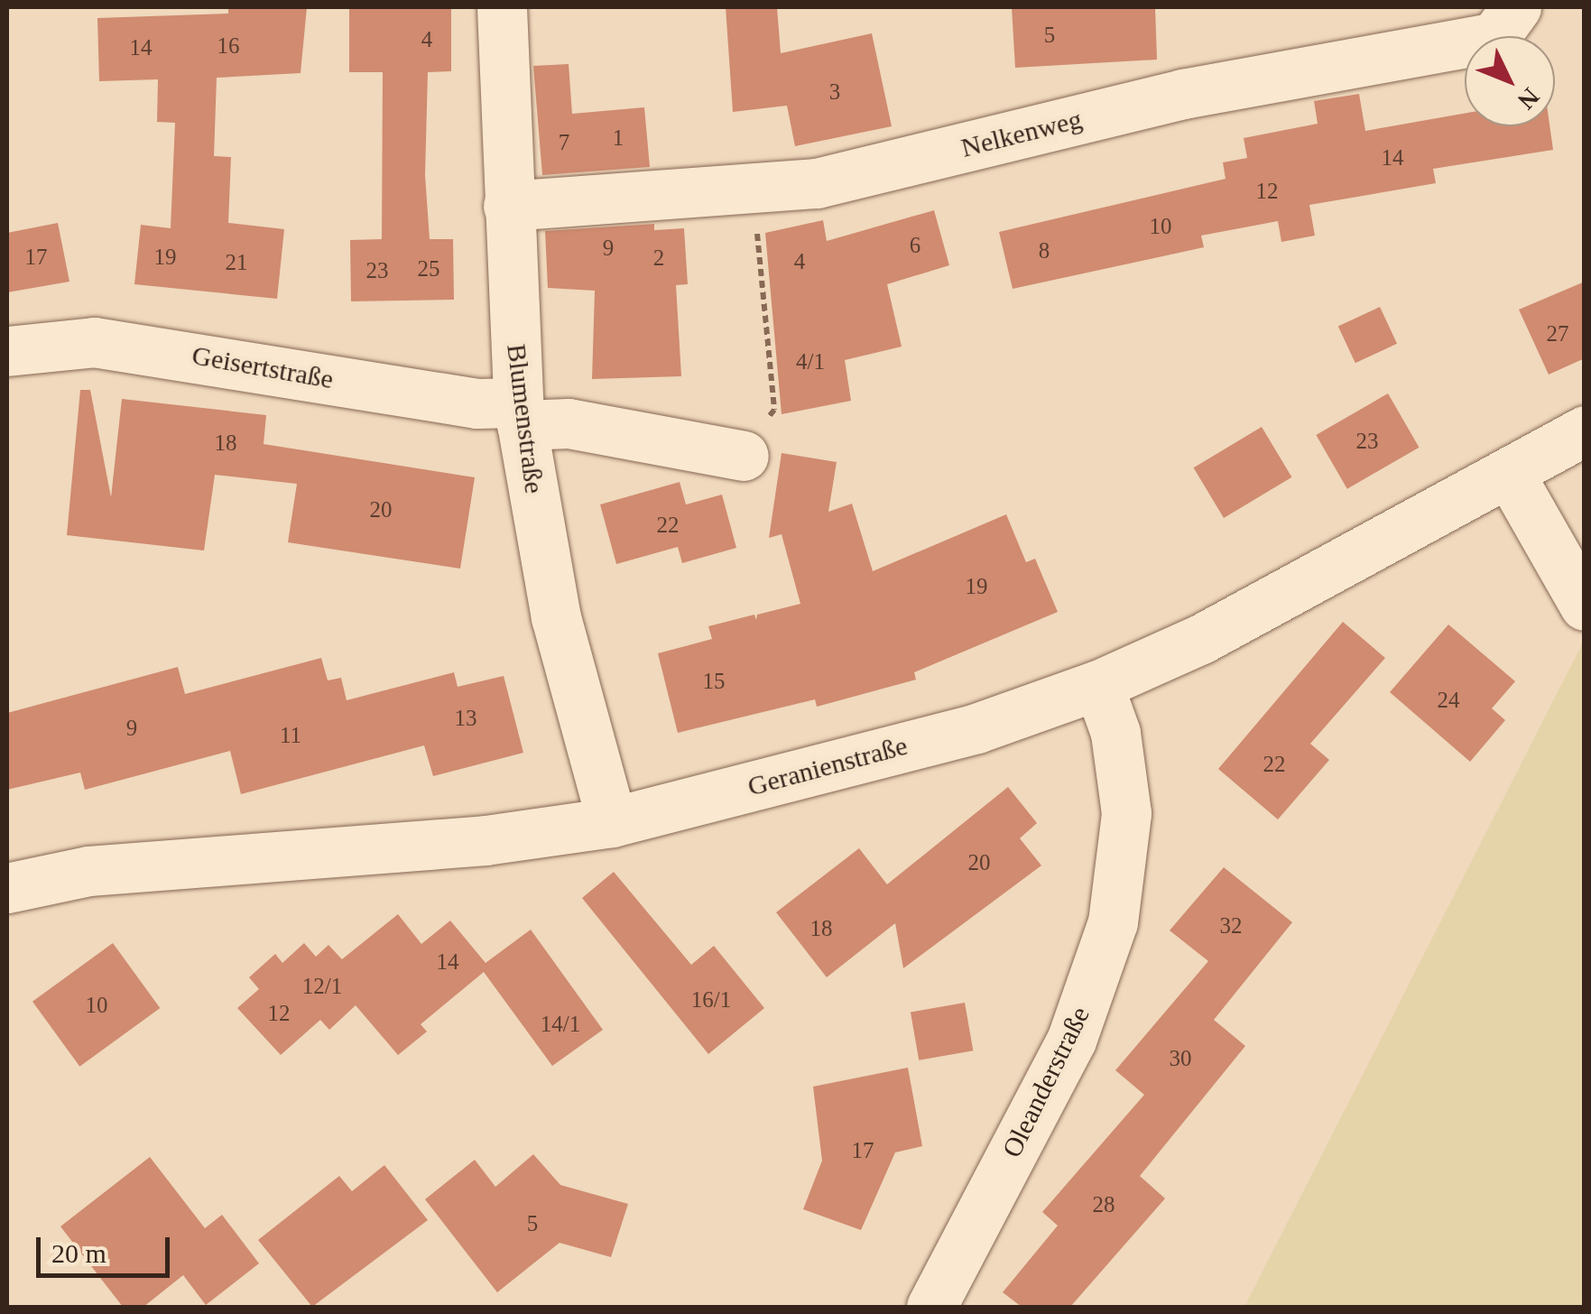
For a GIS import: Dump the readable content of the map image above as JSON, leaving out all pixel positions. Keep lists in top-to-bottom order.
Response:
{
  "streets": {
    "street": [
      "Nelkenweg",
      "Geisertstraße",
      "Blumenstraße",
      "Geranienstraße",
      "Oleanderstraße"
    ]
  },
  "crossings": [
    ["Nelkenweg", "Blumenstraße"],
    ["Geisertstraße", "Blumenstraße"],
    ["Blumenstraße", "Geranienstraße"],
    ["Geranienstraße", "Oleanderstraße"]
  ],
  "house_numbers": [
    "5",
    "4",
    "16",
    "14",
    "3",
    "1",
    "7",
    "14",
    "12",
    "10",
    "6",
    "9",
    "8",
    "17",
    "19",
    "2",
    "4",
    "21",
    "25",
    "23",
    "27",
    "4/1",
    "23",
    "18",
    "20",
    "22",
    "19",
    "15",
    "24",
    "13",
    "9",
    "11",
    "22",
    "20",
    "32",
    "18",
    "14",
    "12/1",
    "16/1",
    "10",
    "12",
    "14/1",
    "30",
    "17",
    "28",
    "5"
  ],
  "scale_bar": "20 m",
  "north": "bottom right"
}
